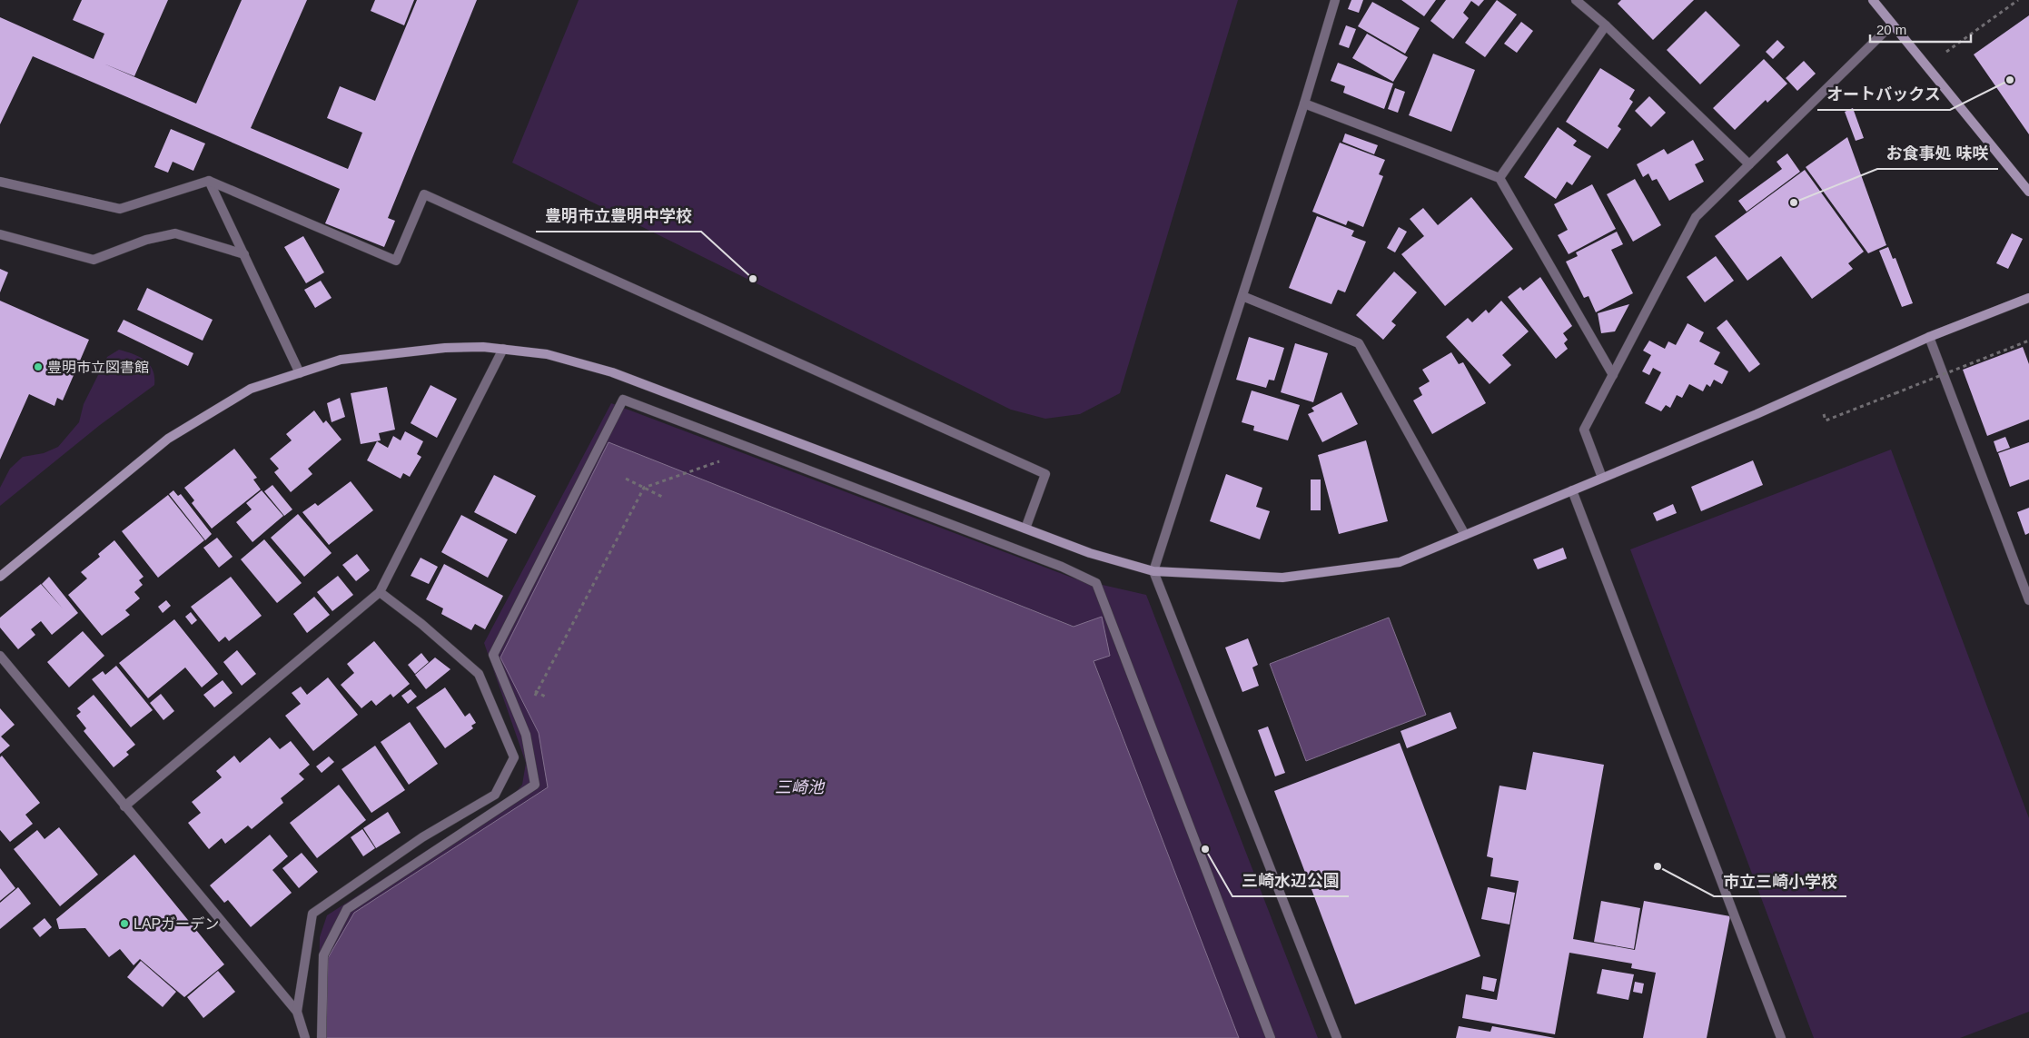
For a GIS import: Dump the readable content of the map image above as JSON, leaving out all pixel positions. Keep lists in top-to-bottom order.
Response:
{
  "water": ["三崎池"],
  "places": [
    "オートバックス",
    "お食事処 味咲",
    "豊明市立豊明中学校",
    "豊明市立図書館",
    "三崎水辺公園",
    "市立三崎小学校",
    "LAPガーデン"
  ],
  "scale_bar": "20 m"
}
